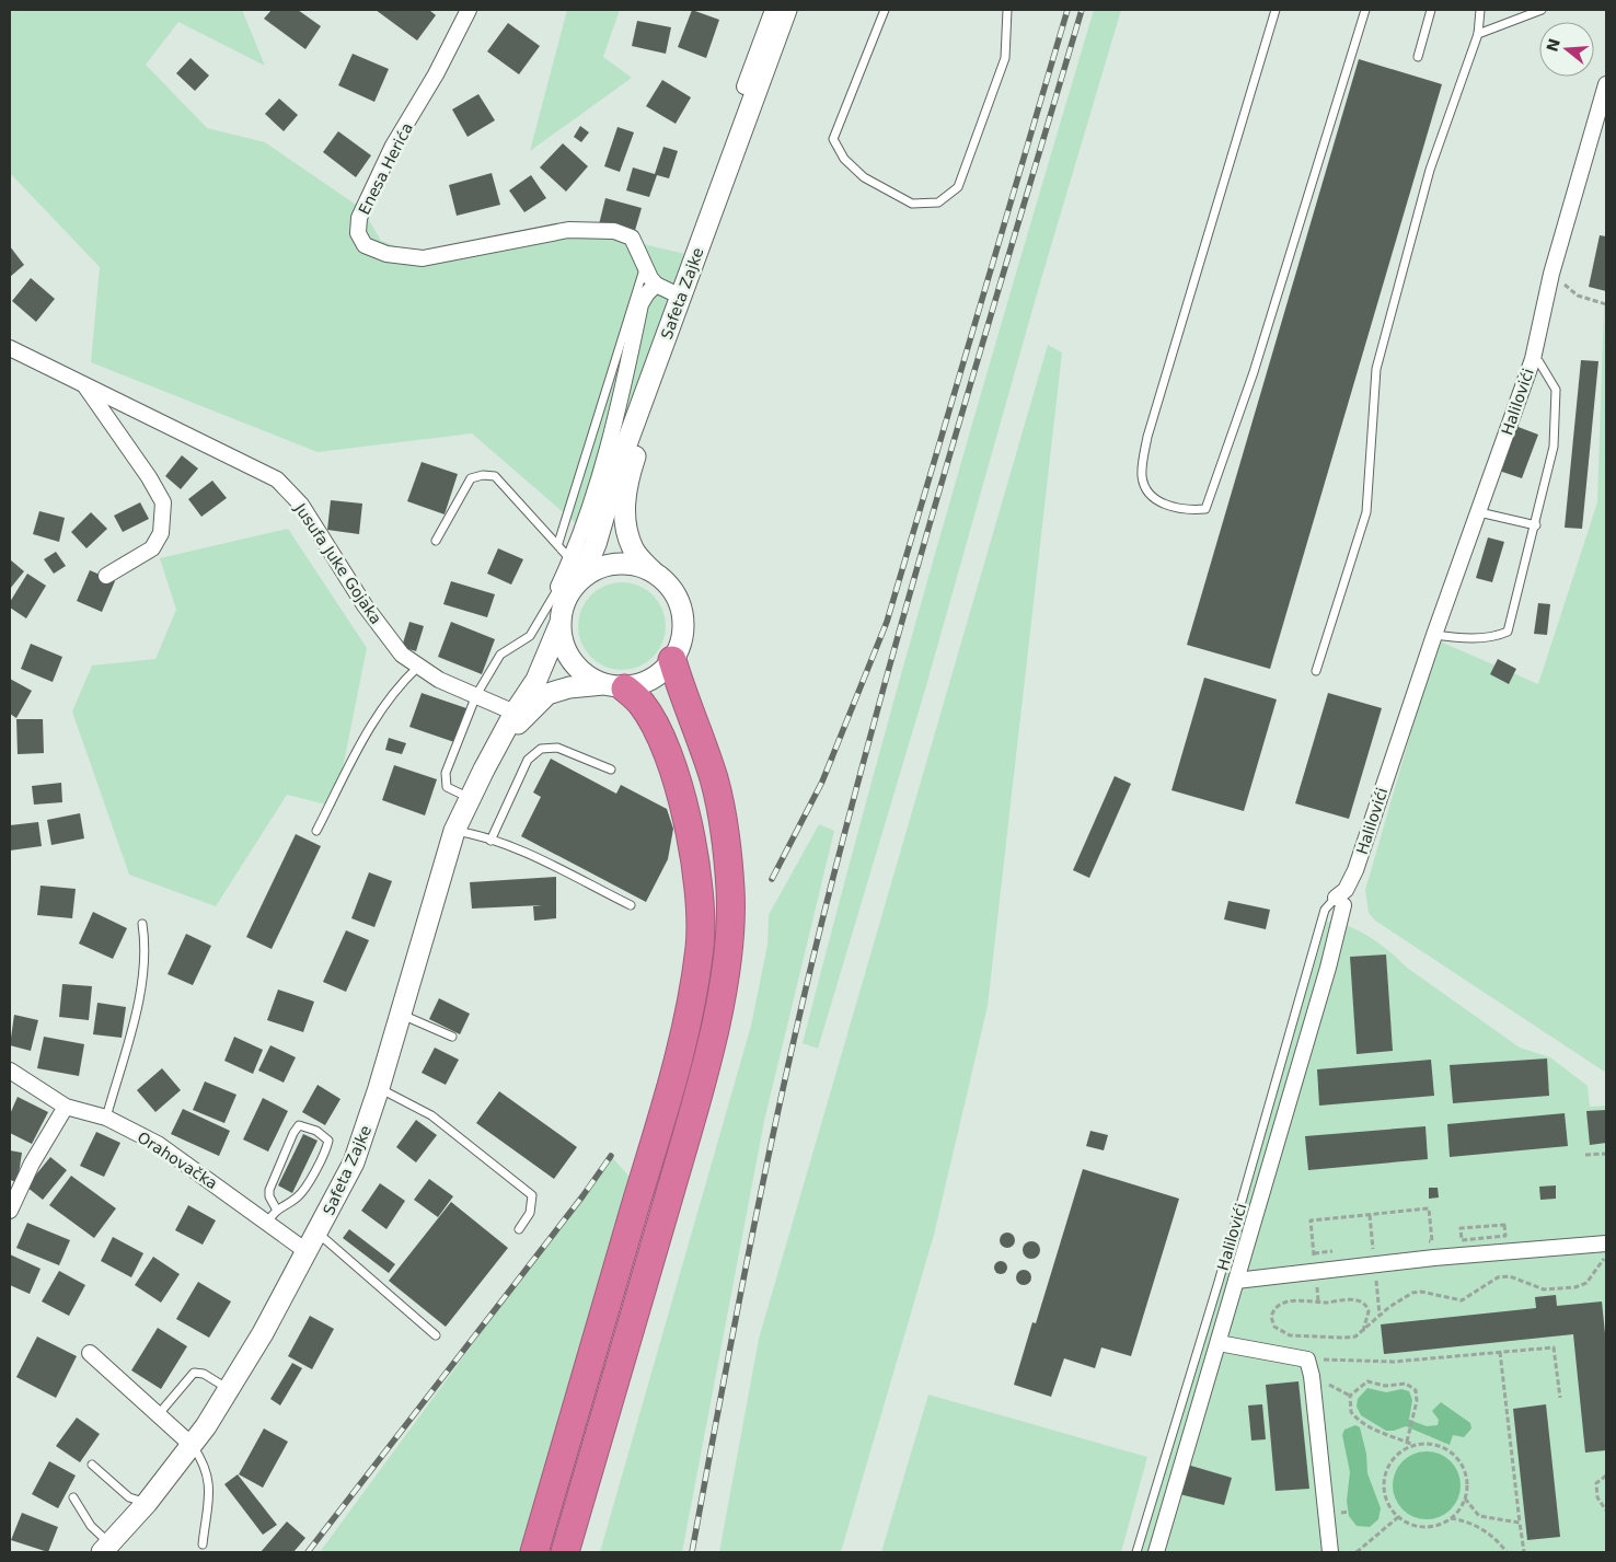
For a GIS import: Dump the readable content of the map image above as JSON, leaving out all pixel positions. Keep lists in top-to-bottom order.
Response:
{
  "streets": {
    "main road": ["Safeta Zajke"],
    "street": [
      "Enesa Herića",
      "Halilovići",
      "Jusufa Juke Gojaka",
      "Orahovačka"
    ]
  },
  "crossings": [
    ["Safeta Zajke", "Jusufa Juke Gojaka"],
    ["Safeta Zajke", "Orahovačka"]
  ],
  "north": "left"
}
